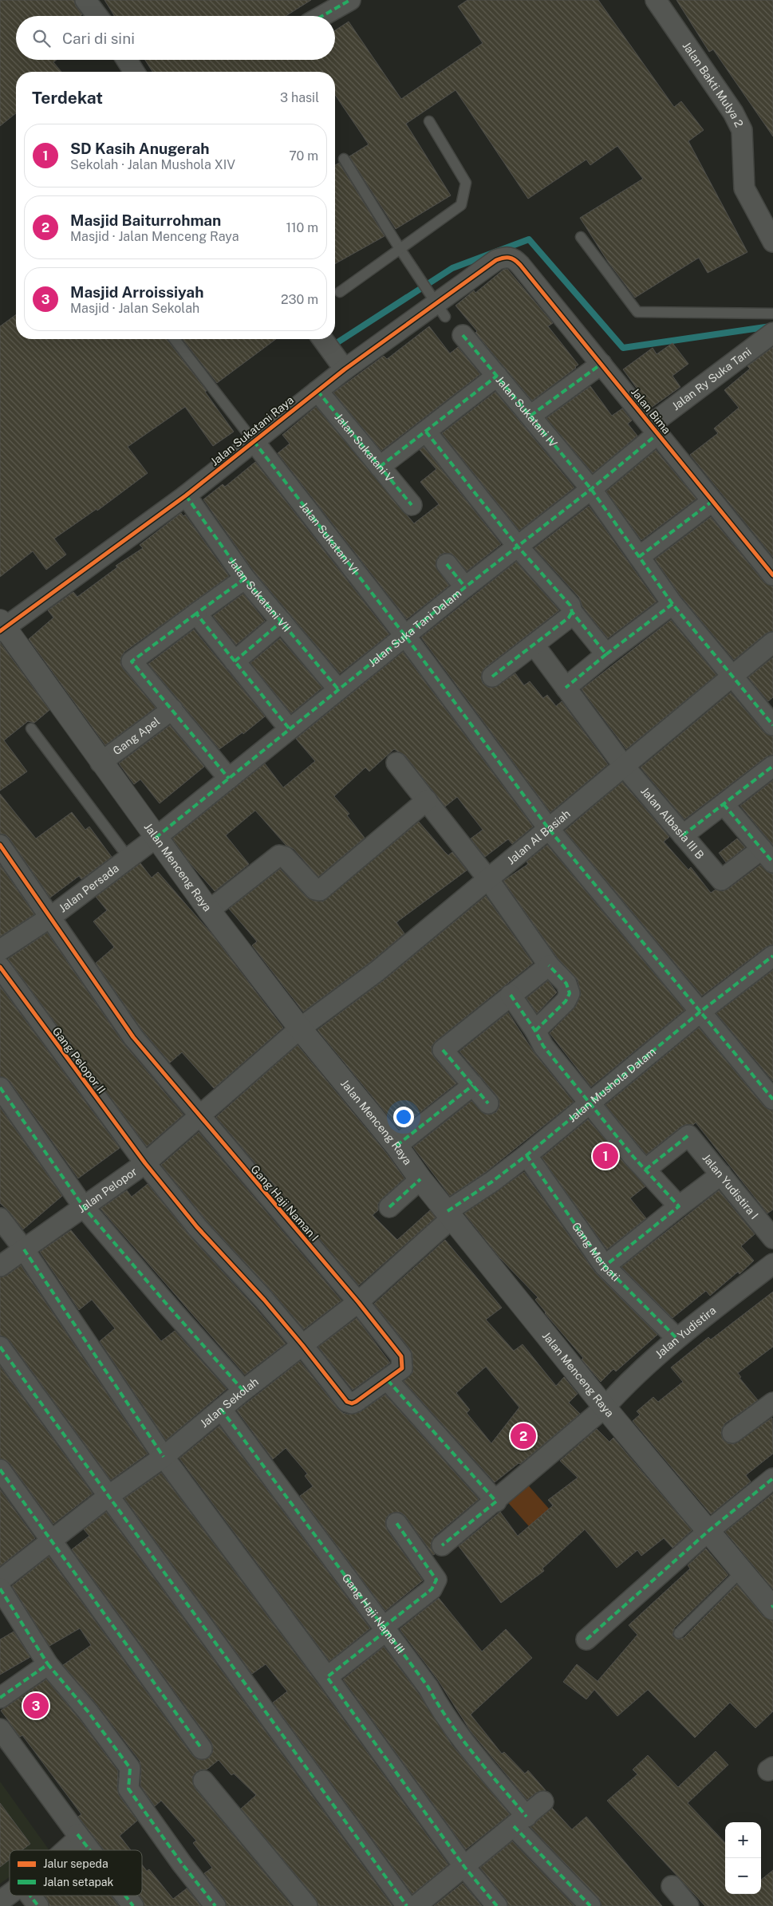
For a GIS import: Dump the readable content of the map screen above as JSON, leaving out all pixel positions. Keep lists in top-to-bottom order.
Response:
{
  "streets": {
    "street": [
      "Jalan Bakti Mulya 2",
      "Jalan Ry Suka Tani",
      "Jalan Bima",
      "Jalan Sukatani IV",
      "Jalan Sukatani Raya",
      "Jalan Sukatani V",
      "Jalan Sukatani VI",
      "Jalan Sukatani VII",
      "Jalan Suka Tani Dalam",
      "Gang Apel",
      "Jalan Albasia III B",
      "Jalan Al Basiah",
      "Jalan Menceng Raya",
      "Jalan Persada",
      "Gang Pelopor II",
      "Jalan Mushola Dalam",
      "Jalan Yudistira I",
      "Jalan Pelopor",
      "Gang Haji Naman I",
      "Gang Merpati",
      "Jalan Yudistira",
      "Jalan Sekolah",
      "Gang Haji Nama III"
    ]
  },
  "crossings": [
    ["Jalan Ry Suka Tani", "Jalan Bima"],
    ["Jalan Ry Suka Tani", "Jalan Suka Tani Dalam"],
    ["Jalan Bima", "Jalan Sukatani Raya"],
    ["Jalan Bima", "Jalan Suka Tani Dalam"],
    ["Jalan Sukatani IV", "Jalan Suka Tani Dalam"],
    ["Jalan Sukatani IV", "Jalan Al Basiah"],
    ["Jalan Sukatani Raya", "Jalan Sukatani V"],
    ["Jalan Sukatani Raya", "Jalan Sukatani VI"],
    ["Jalan Sukatani Raya", "Jalan Sukatani VII"],
    ["Jalan Sukatani Raya", "Jalan Menceng Raya"],
    ["Jalan Sukatani VI", "Jalan Suka Tani Dalam"],
    ["Jalan Sukatani VI", "Jalan Al Basiah"],
    ["Jalan Sukatani VI", "Jalan Mushola Dalam"],
    ["Jalan Sukatani VII", "Jalan Suka Tani Dalam"],
    ["Jalan Suka Tani Dalam", "Jalan Persada"],
    ["Gang Apel", "Jalan Menceng Raya"],
    ["Jalan Albasia III B", "Jalan Al Basiah"],
    ["Jalan Al Basiah", "Jalan Menceng Raya"],
    ["Jalan Al Basiah", "Jalan Pelopor"],
    ["Jalan Menceng Raya", "Jalan Persada"],
    ["Jalan Menceng Raya", "Jalan Mushola Dalam"],
    ["Jalan Menceng Raya", "Jalan Pelopor"],
    ["Jalan Menceng Raya", "Jalan Yudistira"],
    ["Jalan Menceng Raya", "Jalan Sekolah"],
    ["Jalan Persada", "Gang Haji Naman I"],
    ["Gang Pelopor II", "Jalan Pelopor"],
    ["Gang Pelopor II", "Gang Haji Naman I"],
    ["Gang Pelopor II", "Jalan Sekolah"],
    ["Jalan Mushola Dalam", "Gang Merpati"],
    ["Jalan Mushola Dalam", "Jalan Sekolah"],
    ["Jalan Pelopor", "Gang Haji Naman I"],
    ["Gang Haji Naman I", "Jalan Sekolah"],
    ["Gang Merpati", "Jalan Yudistira"],
    ["Jalan Sekolah", "Gang Haji Nama III"]
  ],
  "legend": ["Jalur sepeda", "Jalan setapak"],
  "page": {
    "search": "Cari di sini",
    "heading": ["Terdekat", "3 hasil"],
    "list": [
      {
        "mark": "1",
        "name": "SD Kasih Anugerah",
        "note": "Sekolah · Jalan Mushola XIV",
        "value": "70 m"
      },
      {
        "mark": "2",
        "name": "Masjid Baiturrohman",
        "note": "Masjid · Jalan Menceng Raya",
        "value": "110 m"
      },
      {
        "mark": "3",
        "name": "Masjid Arroissiyah",
        "note": "Masjid · Jalan Sekolah",
        "value": "230 m"
      }
    ],
    "pins": ["1", "2", "3"],
    "map_buttons": ["+", "−"]
  }
}
